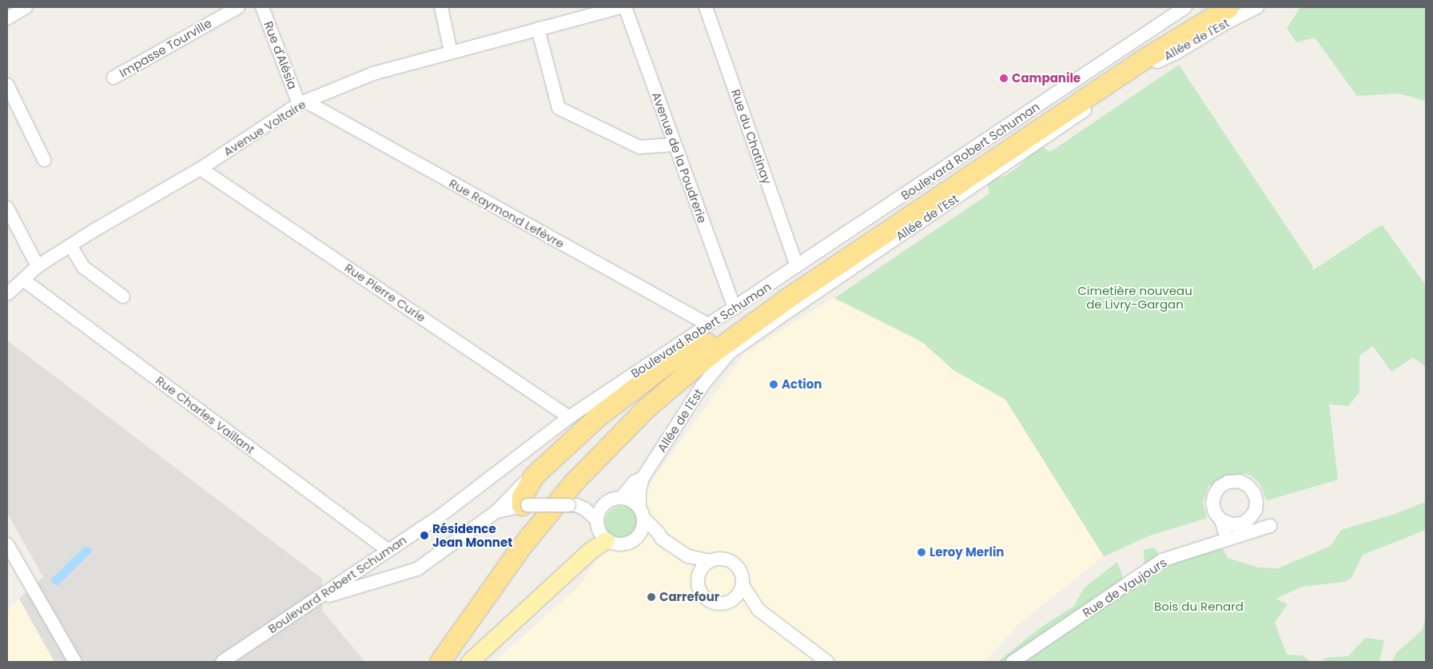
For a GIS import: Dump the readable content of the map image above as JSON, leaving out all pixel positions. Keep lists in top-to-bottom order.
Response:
{
  "streets": {
    "street": [
      "Allée de l'Est",
      "Impasse Tourville",
      "Rue d'Alésia",
      "Avenue Voltaire",
      "Rue du Chatinay",
      "Boulevard Robert Schuman",
      "Avenue de la Poudrerie",
      "Rue Raymond Lefèvre",
      "Rue Pierre Curie",
      "Rue Charles Vaillant",
      "Rue de Vaujours"
    ]
  },
  "crossings": [
    ["Rue d'Alésia", "Avenue Voltaire"],
    ["Rue d'Alésia", "Rue Raymond Lefèvre"],
    ["Avenue Voltaire", "Rue Raymond Lefèvre"],
    ["Avenue Voltaire", "Rue Pierre Curie"],
    ["Avenue Voltaire", "Rue Charles Vaillant"],
    ["Rue du Chatinay", "Boulevard Robert Schuman"],
    ["Boulevard Robert Schuman", "Avenue de la Poudrerie"],
    ["Boulevard Robert Schuman", "Rue Raymond Lefèvre"],
    ["Boulevard Robert Schuman", "Rue Pierre Curie"],
    ["Boulevard Robert Schuman", "Rue Charles Vaillant"]
  ],
  "parks": ["Cimetière nouveau de Livry-Gargan", "Bois du Renard"],
  "places": [
    "Campanile",
    "Action",
    "Résidence Jean Monnet",
    "Leroy Merlin",
    "Carrefour"
  ]
}
